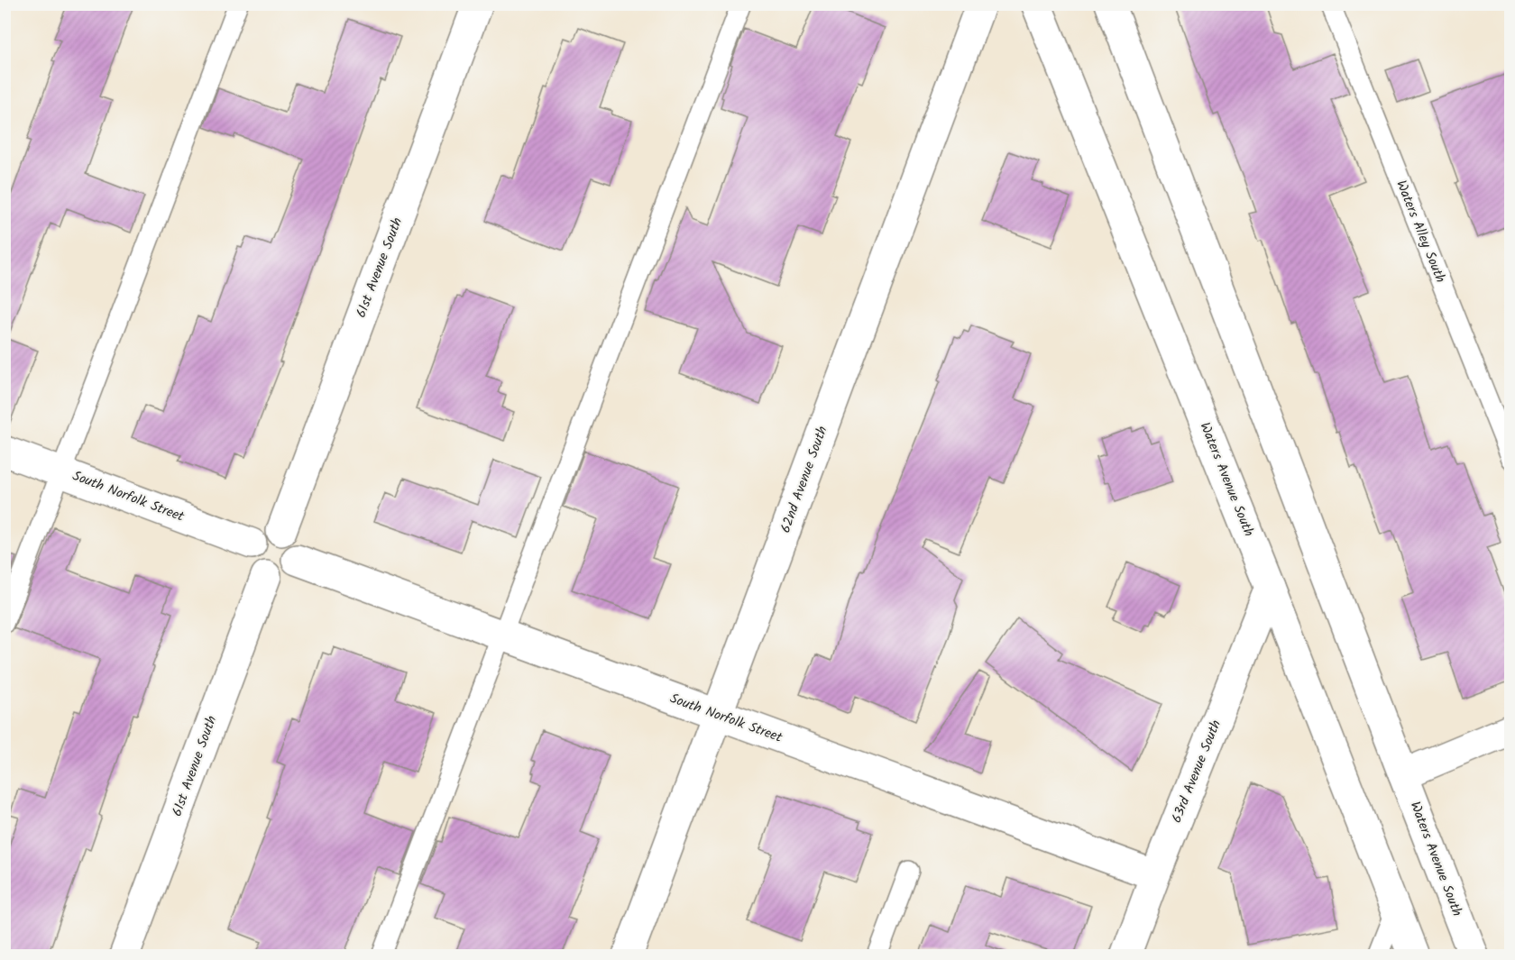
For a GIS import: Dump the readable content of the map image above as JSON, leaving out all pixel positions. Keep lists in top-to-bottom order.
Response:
{
  "streets": {
    "street": [
      "61st Avenue South",
      "62nd Avenue South",
      "Waters Avenue South",
      "South Norfolk Street",
      "63rd Avenue South"
    ],
    "lane": ["Waters Alley South"]
  },
  "crossings": [
    ["61st Avenue South", "South Norfolk Street"],
    ["62nd Avenue South", "South Norfolk Street"],
    ["Waters Avenue South", "63rd Avenue South"],
    ["South Norfolk Street", "63rd Avenue South"]
  ]
}
